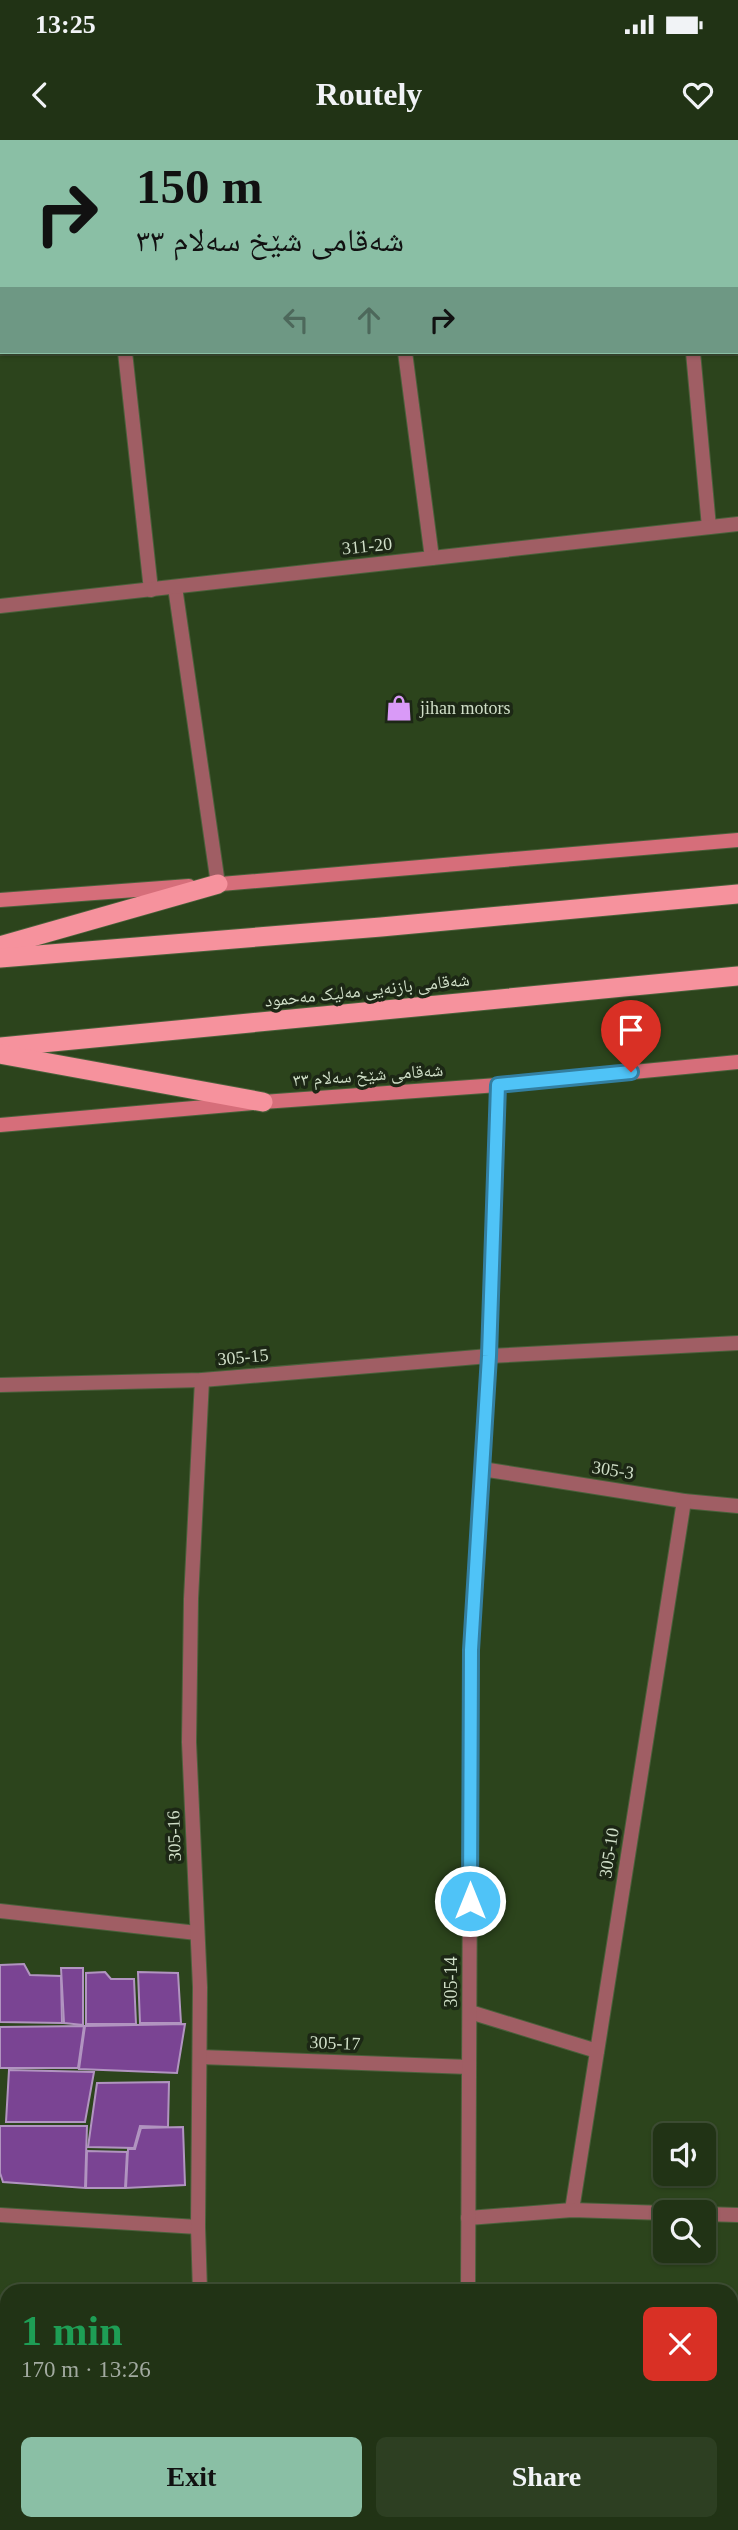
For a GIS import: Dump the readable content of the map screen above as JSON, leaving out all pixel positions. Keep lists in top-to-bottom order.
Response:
{
  "streets": {
    "highway": ["شەقامی بازنەیی مەلیک مەحمود"],
    "main road": ["شەقامی شێخ سەلام ٣٣"],
    "street": [
      "311-20",
      "305-15",
      "305-3",
      "305-16",
      "305-10",
      "305-14",
      "305-17"
    ]
  },
  "crossings": [
    ["شەقامی شێخ سەلام ٣٣", "305-14"],
    ["305-15", "305-16"],
    ["305-15", "305-14"],
    ["305-3", "305-10"],
    ["305-3", "305-14"],
    ["305-16", "305-17"],
    ["305-14", "305-17"]
  ],
  "places": {
    "shop": ["jihan motors"]
  },
  "page": {
    "status": "13:25",
    "header": "Routely",
    "turn": ["150 m", "شەقامی شێخ سەلام ٣٣"],
    "heading": ["1 min", "170 m · 13:26"],
    "buttons": ["Exit", "Share"]
  }
}
